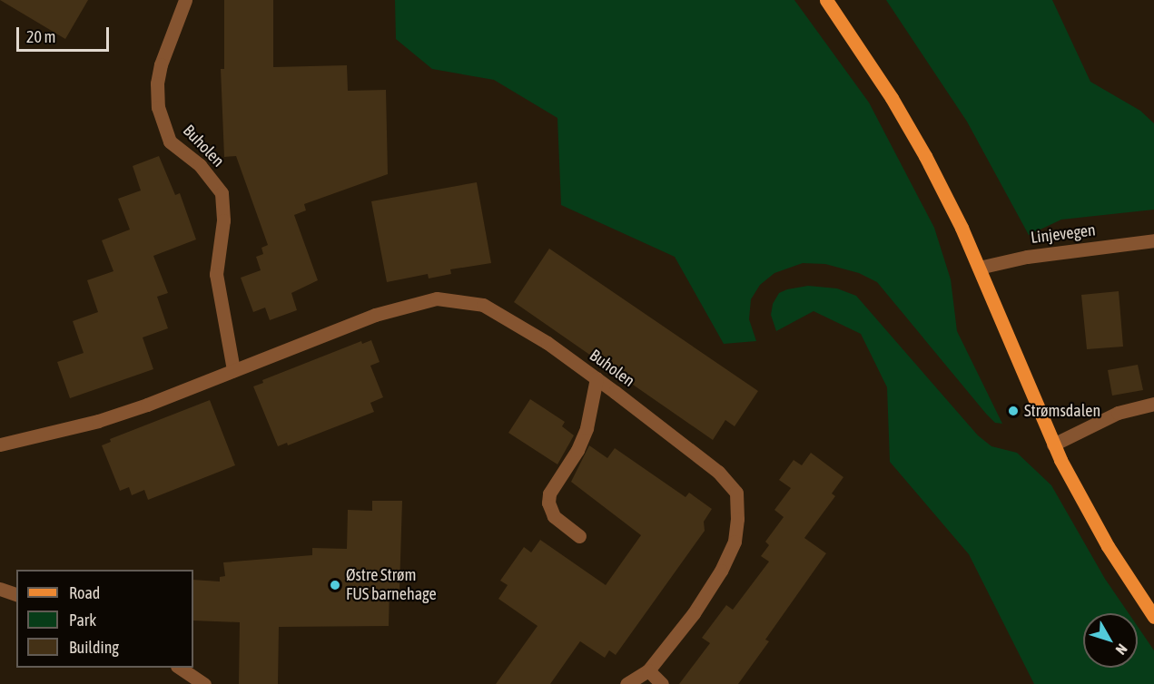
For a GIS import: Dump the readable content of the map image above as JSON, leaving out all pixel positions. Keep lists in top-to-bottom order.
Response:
{
  "streets": {
    "street": ["Buholen", "Linjevegen"]
  },
  "places": ["Strømsdalen", "Østre Strøm FUS barnehage"],
  "legend": ["Road", "Park", "Building"],
  "scale_bar": "20 m",
  "north": "bottom right"
}
